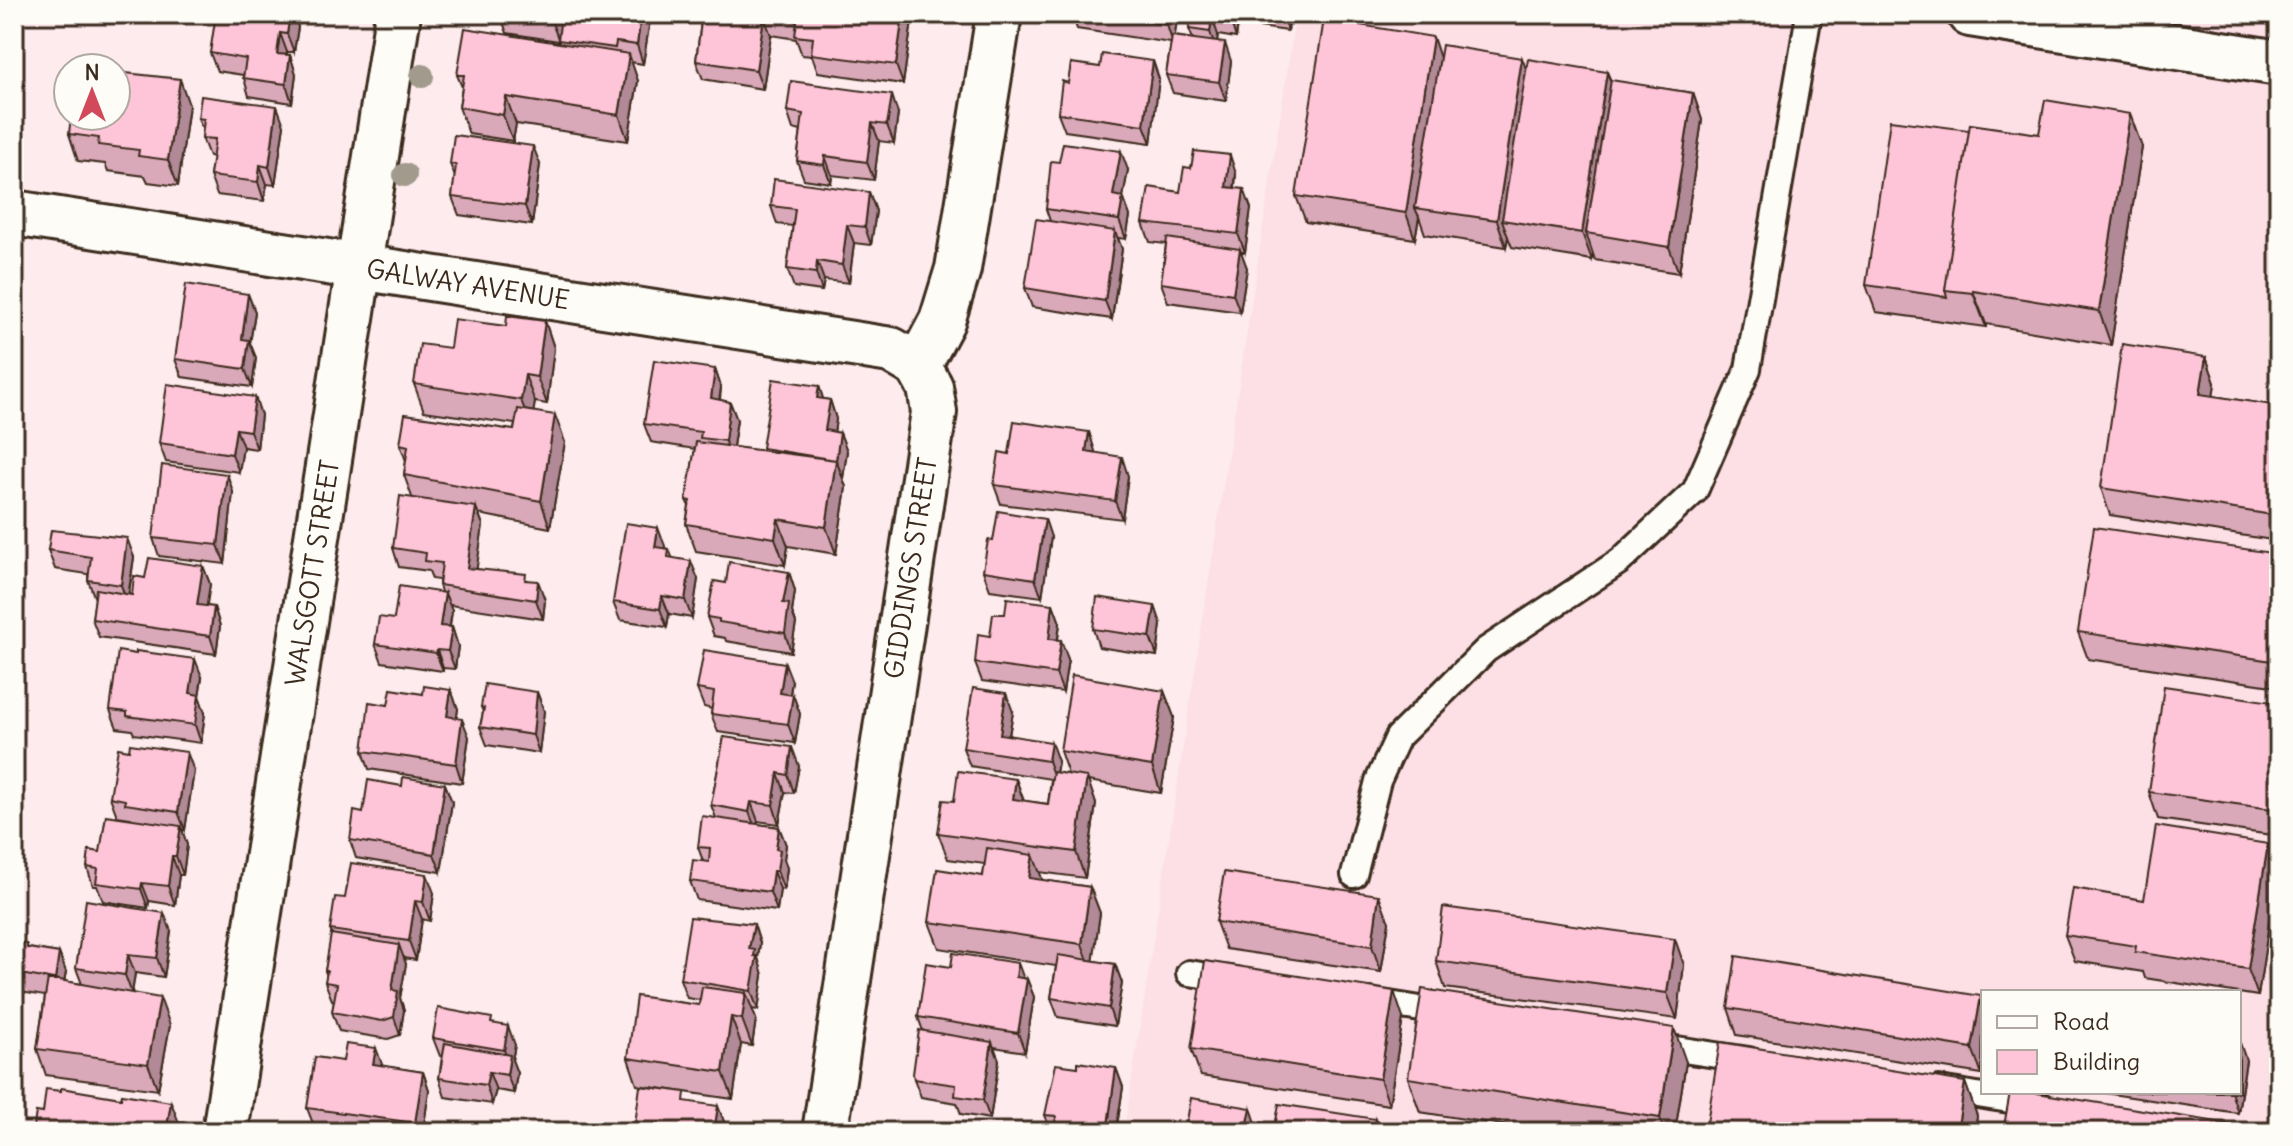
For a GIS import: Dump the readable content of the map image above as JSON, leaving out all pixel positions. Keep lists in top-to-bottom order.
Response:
{
  "streets": {
    "street": ["GALWAY AVENUE", "GIDDINGS STREET", "WALSGOTT STREET"]
  },
  "crossings": [
    ["GALWAY AVENUE", "GIDDINGS STREET"],
    ["GALWAY AVENUE", "WALSGOTT STREET"]
  ],
  "legend": ["Road", "Building"],
  "north": "top"
}
